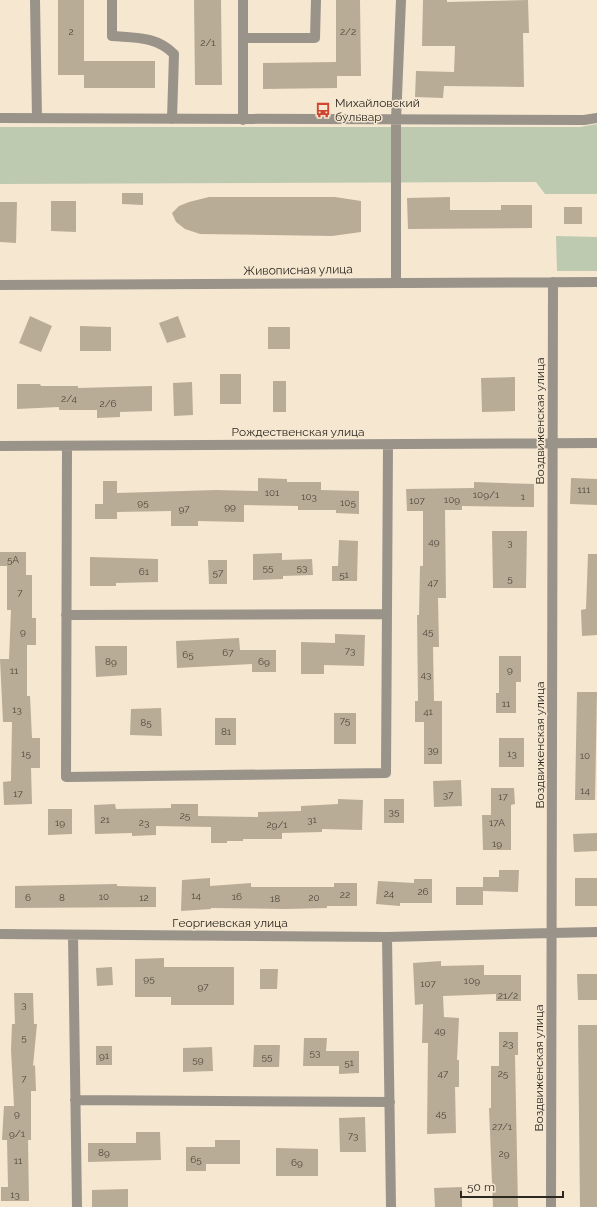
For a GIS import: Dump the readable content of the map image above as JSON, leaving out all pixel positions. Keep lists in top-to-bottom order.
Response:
{
  "streets": {
    "street": [
      "Живописная улица",
      "Воздвиженская улица",
      "Рождественская улица",
      "Георгиевская улица"
    ]
  },
  "crossings": [
    ["Живописная улица", "Воздвиженская улица"],
    ["Воздвиженская улица", "Рождественская улица"],
    ["Воздвиженская улица", "Георгиевская улица"]
  ],
  "places": {
    "bus stop": ["Михайловский бульвар"]
  },
  "house_numbers": [
    "2",
    "2/2",
    "2/1",
    "2/4",
    "2/6",
    "111",
    "101",
    "109/1",
    "103",
    "1",
    "109",
    "107",
    "95",
    "105",
    "99",
    "97",
    "49",
    "3",
    "5А",
    "55",
    "53",
    "61",
    "57",
    "51",
    "5",
    "47",
    "7",
    "9",
    "45",
    "73",
    "67",
    "65",
    "89",
    "69",
    "9",
    "11",
    "43",
    "11",
    "13",
    "41",
    "75",
    "85",
    "81",
    "39",
    "15",
    "13",
    "10",
    "14",
    "17",
    "37",
    "17",
    "35",
    "25",
    "21",
    "31",
    "19",
    "23",
    "17А",
    "29/1",
    "19",
    "26",
    "24",
    "22",
    "14",
    "10",
    "16",
    "6",
    "8",
    "12",
    "20",
    "18",
    "95",
    "109",
    "107",
    "97",
    "21/2",
    "3",
    "49",
    "5",
    "23",
    "53",
    "91",
    "55",
    "59",
    "51",
    "47",
    "25",
    "7",
    "9",
    "45",
    "27/1",
    "9/1",
    "73",
    "89",
    "29",
    "65",
    "11",
    "69",
    "13"
  ],
  "scale_bar": "50 m"
}
